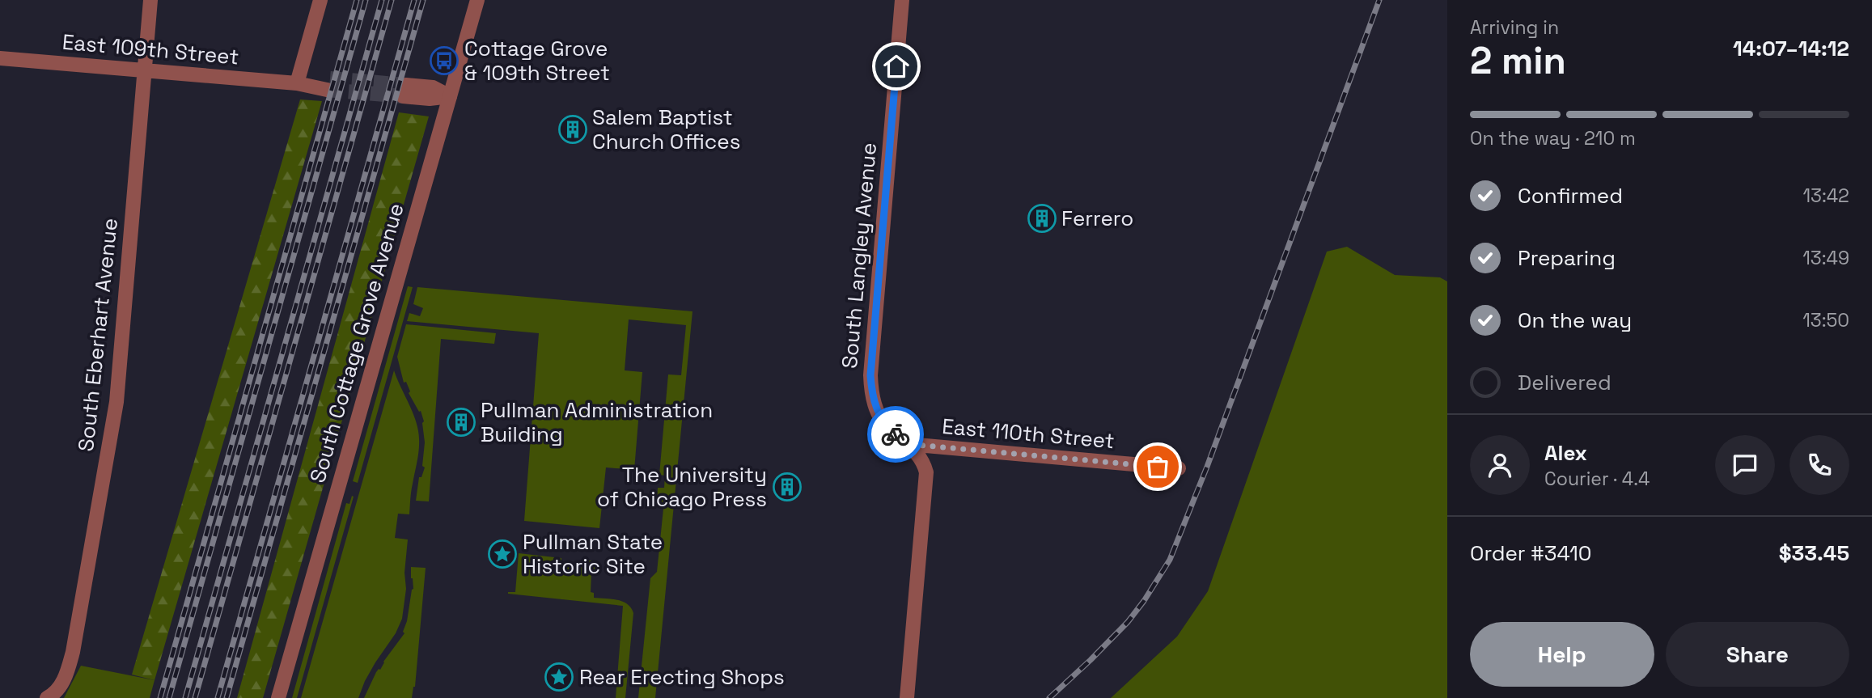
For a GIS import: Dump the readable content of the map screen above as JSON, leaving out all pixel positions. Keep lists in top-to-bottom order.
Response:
{
  "streets": {
    "street": [
      "East 109th Street",
      "South Langley Avenue",
      "South Eberhart Avenue",
      "South Cottage Grove Avenue",
      "East 110th Street"
    ]
  },
  "crossings": [
    ["East 109th Street", "South Eberhart Avenue"],
    ["South Langley Avenue", "East 110th Street"]
  ],
  "places": {
    "bus stop": ["Cottage Grove & 109th Street"],
    "building": [
      "Salem Baptist Church Offices",
      "Ferrero",
      "Pullman Administration Building",
      "The University of Chicago Press"
    ],
    "place": ["Pullman State Historic Site", "Rear Erecting Shops"]
  },
  "page": {
    "heading": ["2 min", "Arriving in", "14:07–14:12"],
    "panel": [
      "Alex",
      "Courier · 4.4",
      "Order #3410",
      "$33.45"
    ],
    "bar": "On the way · 210 m",
    "list": [
      ["Confirmed", "13:42"],
      ["Preparing", "13:49"],
      ["On the way", "13:50"],
      "Delivered"
    ],
    "buttons": ["Help", "Share"]
  }
}
